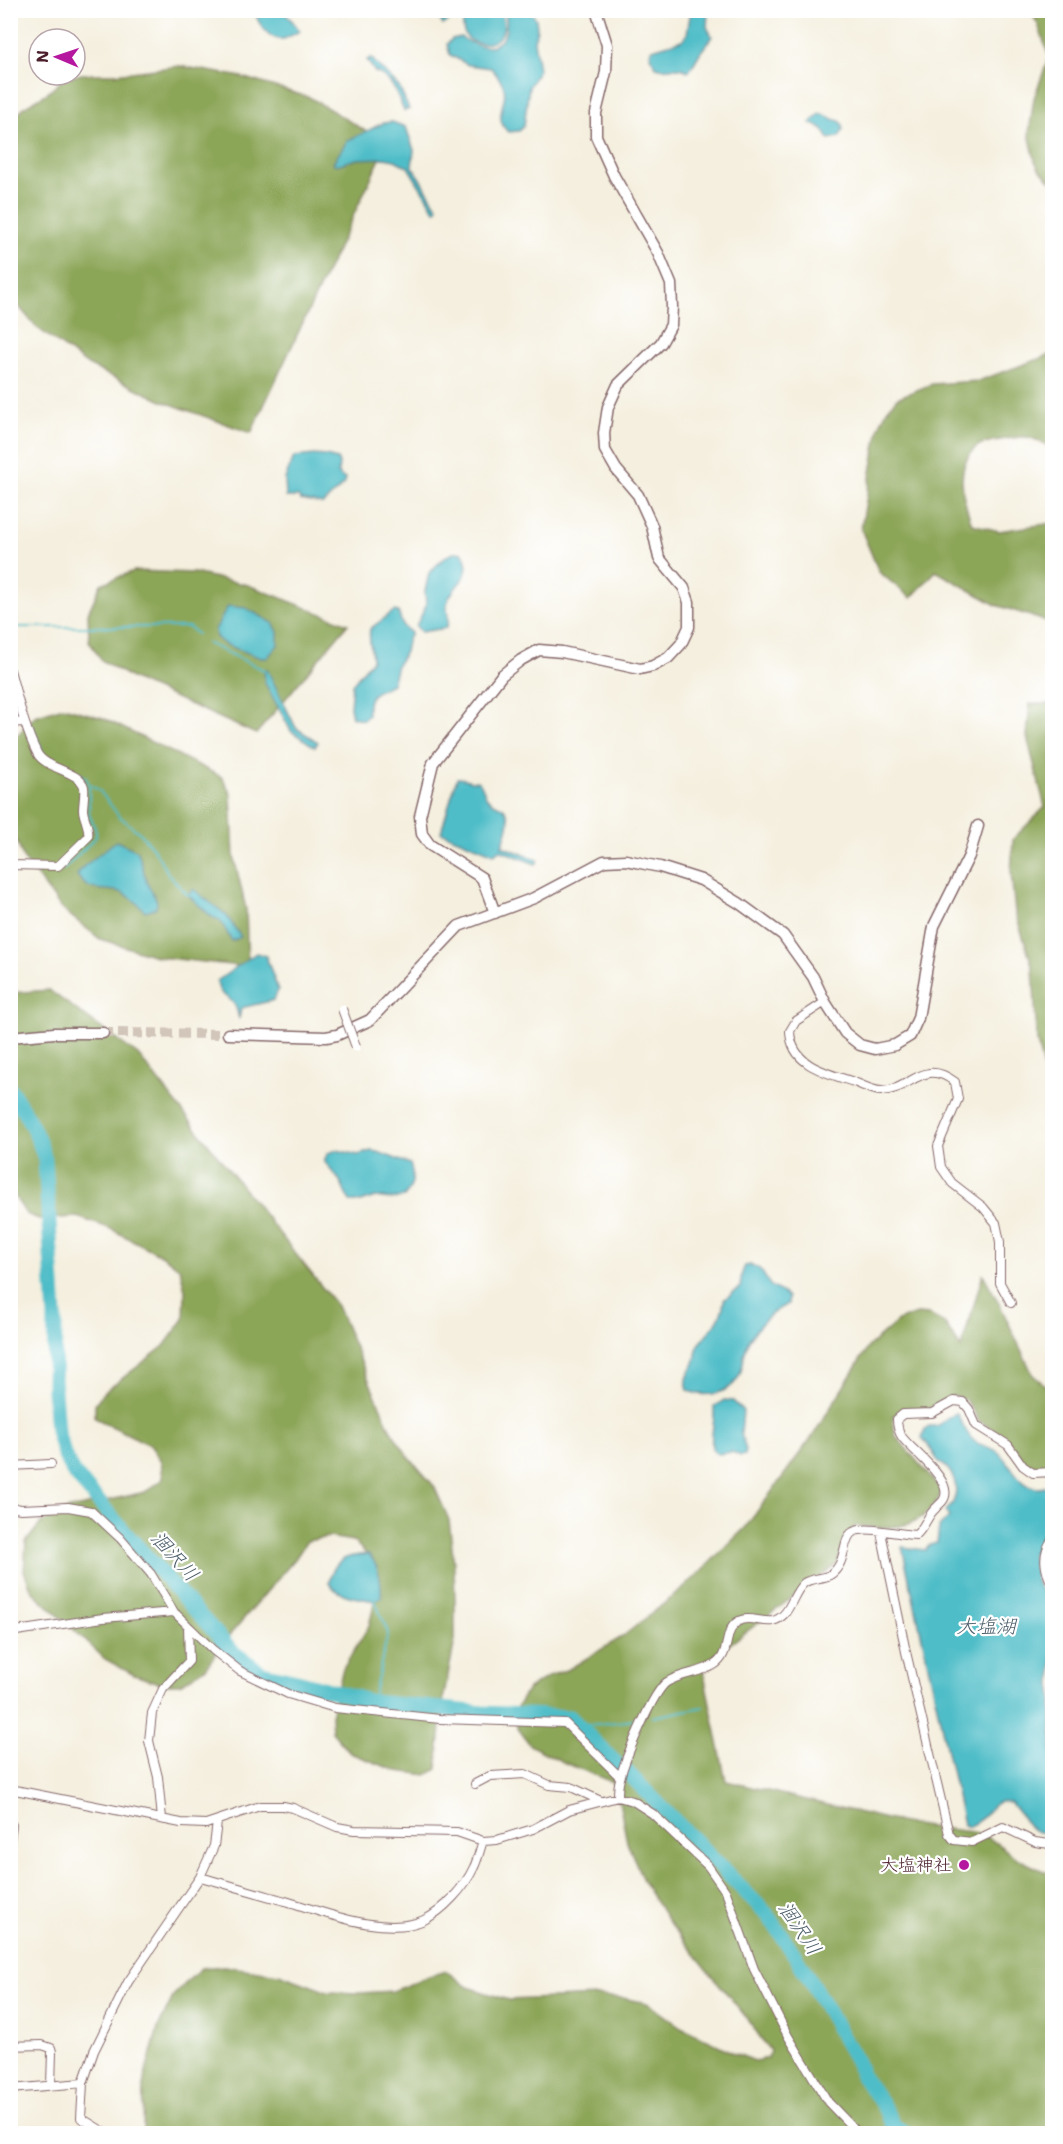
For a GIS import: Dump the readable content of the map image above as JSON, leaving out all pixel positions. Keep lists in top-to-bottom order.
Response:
{
  "water": ["涸沢川", "大塩湖"],
  "places": ["大塩神社"],
  "north": "left"
}
